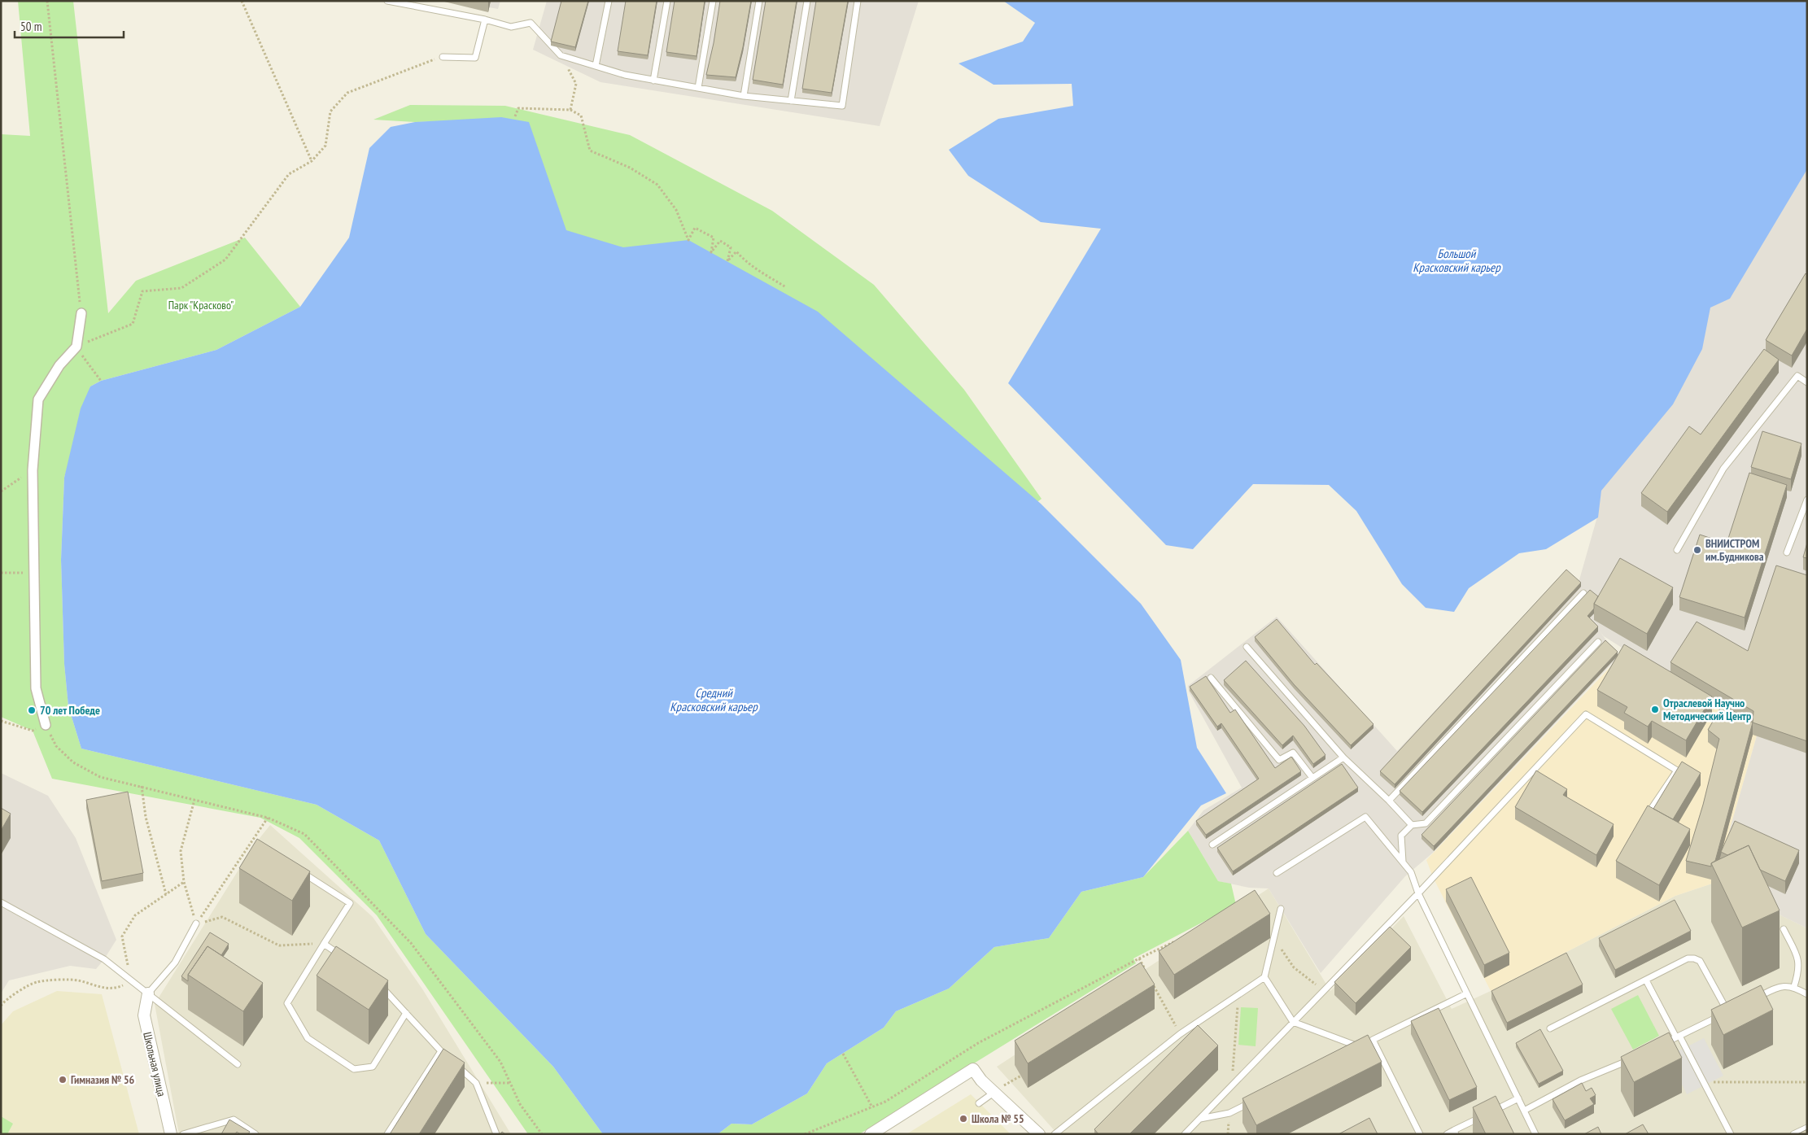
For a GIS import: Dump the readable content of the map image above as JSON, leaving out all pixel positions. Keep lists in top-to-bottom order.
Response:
{
  "streets": {
    "street": ["Школьная улица"]
  },
  "water": ["Большой Красковский карьер", "Средний Красковский карьер"],
  "parks": ["Парк \"Красково\""],
  "places": [
    "ВНИИСТРОМ им.Будникова",
    "Отраслевой Научно Методический Центр",
    "70 лет Победе",
    "Гимназия № 56",
    "Школа № 55"
  ],
  "scale_bar": "50 m"
}
